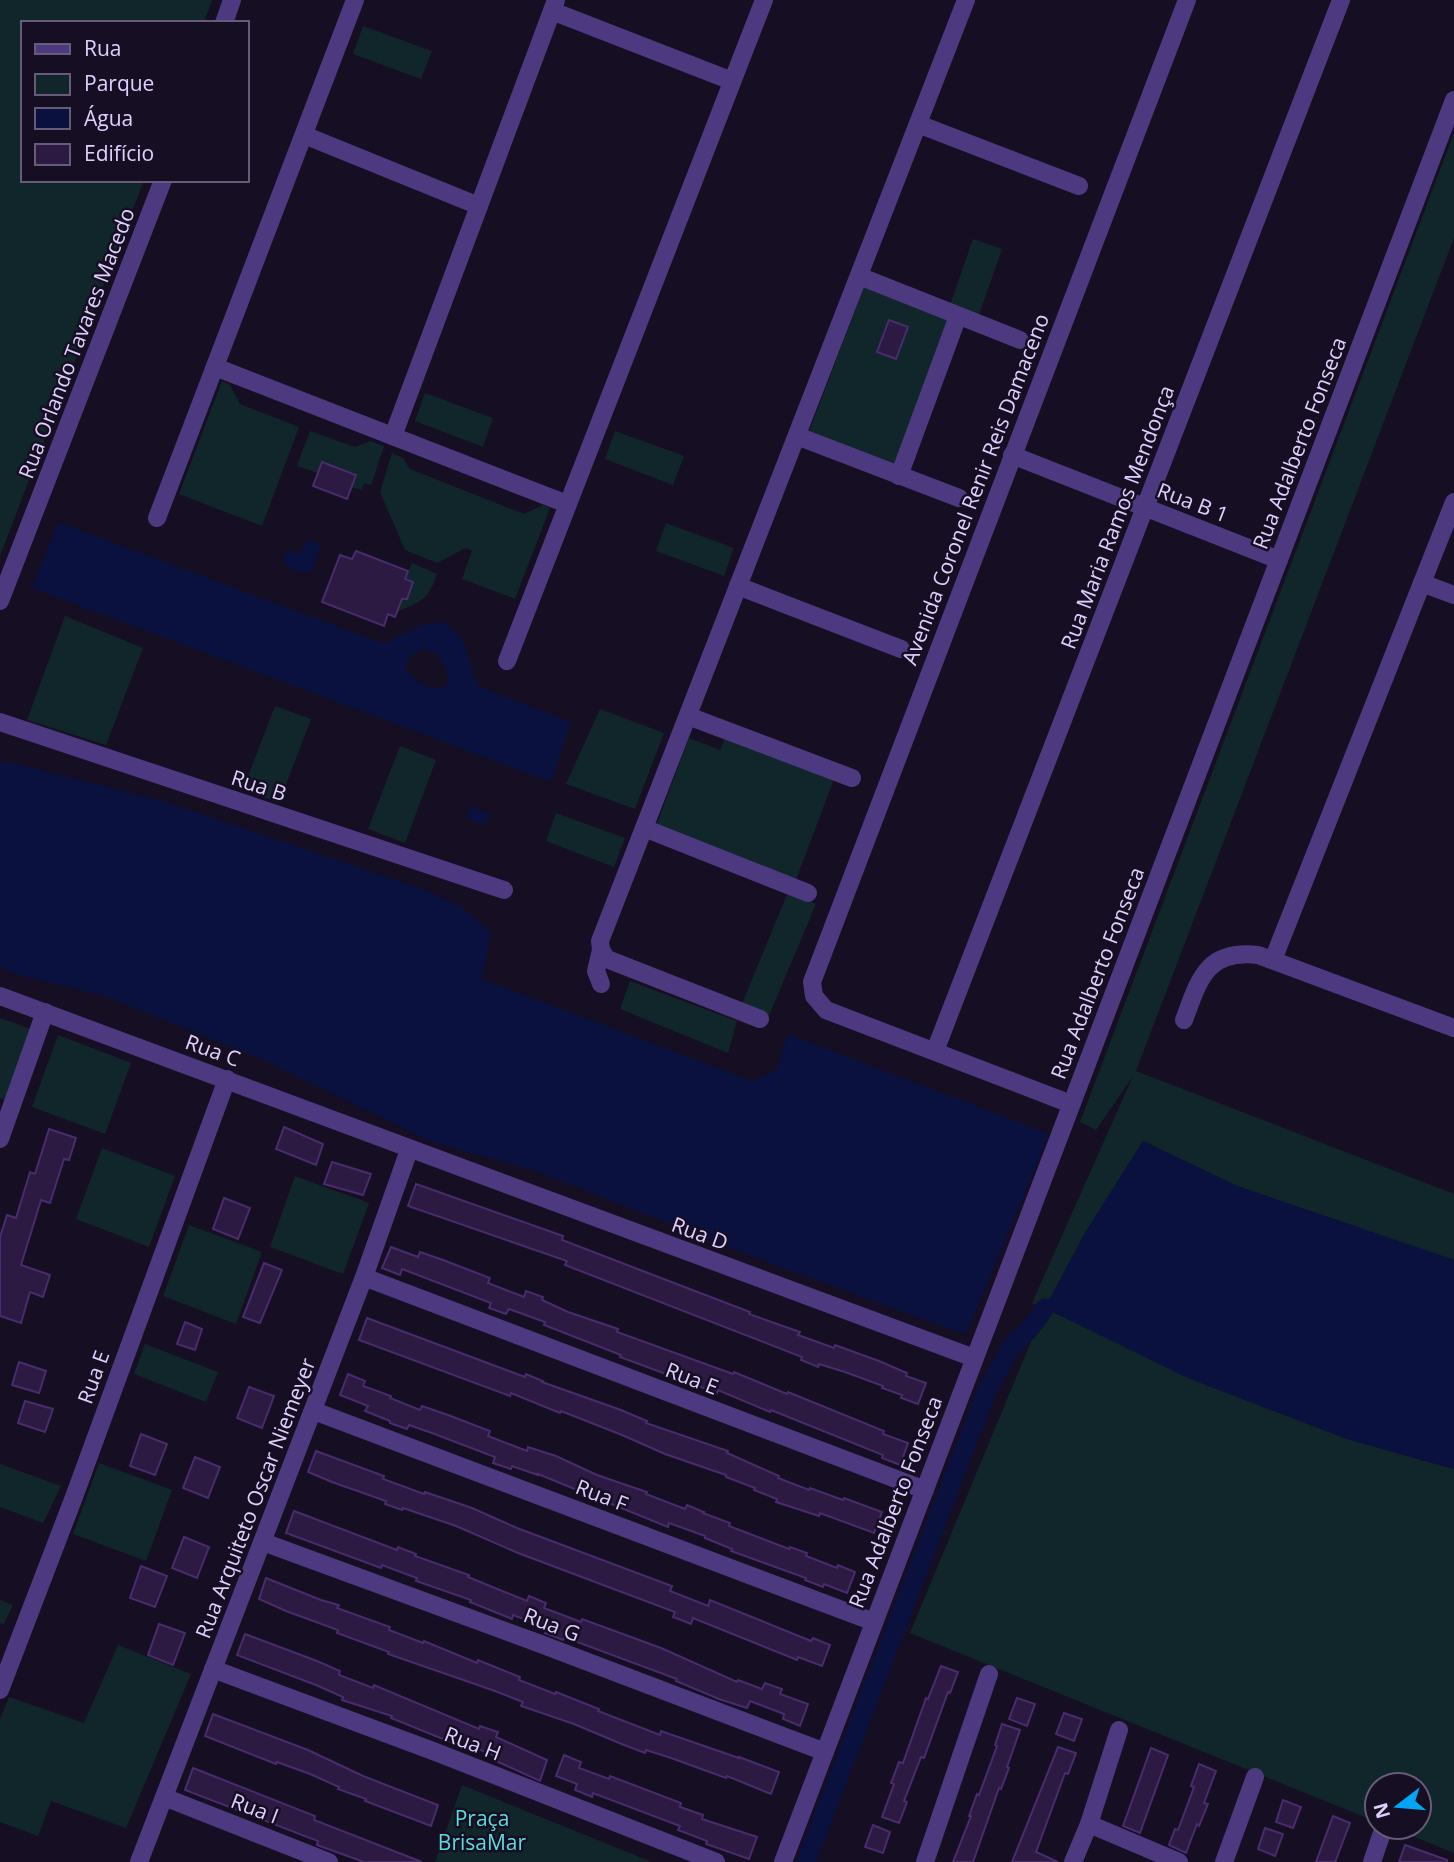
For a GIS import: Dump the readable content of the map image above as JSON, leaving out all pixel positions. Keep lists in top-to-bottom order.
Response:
{
  "streets": {
    "street": [
      "Rua Orlando Tavares Macedo",
      "Rua Adalberto Fonseca",
      "Avenida Coronel Renir Reis Damaceno",
      "Rua B 1",
      "Rua Maria Ramos Mendonça",
      "Rua B",
      "Rua C",
      "Rua D",
      "Rua E",
      "Rua F",
      "Rua Arquiteto Oscar Niemeyer",
      "Rua G",
      "Rua H",
      "Rua I"
    ]
  },
  "crossings": [
    ["Rua Adalberto Fonseca", "Rua B 1"],
    ["Rua Adalberto Fonseca", "Rua D"],
    ["Rua Adalberto Fonseca", "Rua E"],
    ["Rua Adalberto Fonseca", "Rua F"],
    ["Rua Adalberto Fonseca", "Rua G"],
    ["Avenida Coronel Renir Reis Damaceno", "Rua B 1"],
    ["Avenida Coronel Renir Reis Damaceno", "Rua Maria Ramos Mendonça"],
    ["Rua B 1", "Rua Maria Ramos Mendonça"],
    ["Rua C", "Rua D"],
    ["Rua C", "Rua E"],
    ["Rua C", "Rua Arquiteto Oscar Niemeyer"],
    ["Rua D", "Rua Arquiteto Oscar Niemeyer"],
    ["Rua E", "Rua Arquiteto Oscar Niemeyer"],
    ["Rua F", "Rua Arquiteto Oscar Niemeyer"],
    ["Rua Arquiteto Oscar Niemeyer", "Rua G"],
    ["Rua Arquiteto Oscar Niemeyer", "Rua H"],
    ["Rua Arquiteto Oscar Niemeyer", "Rua I"]
  ],
  "parks": ["Praça BrisaMar"],
  "legend": [
    "Rua",
    "Parque",
    "Água",
    "Edifício"
  ],
  "north": "left"
}
